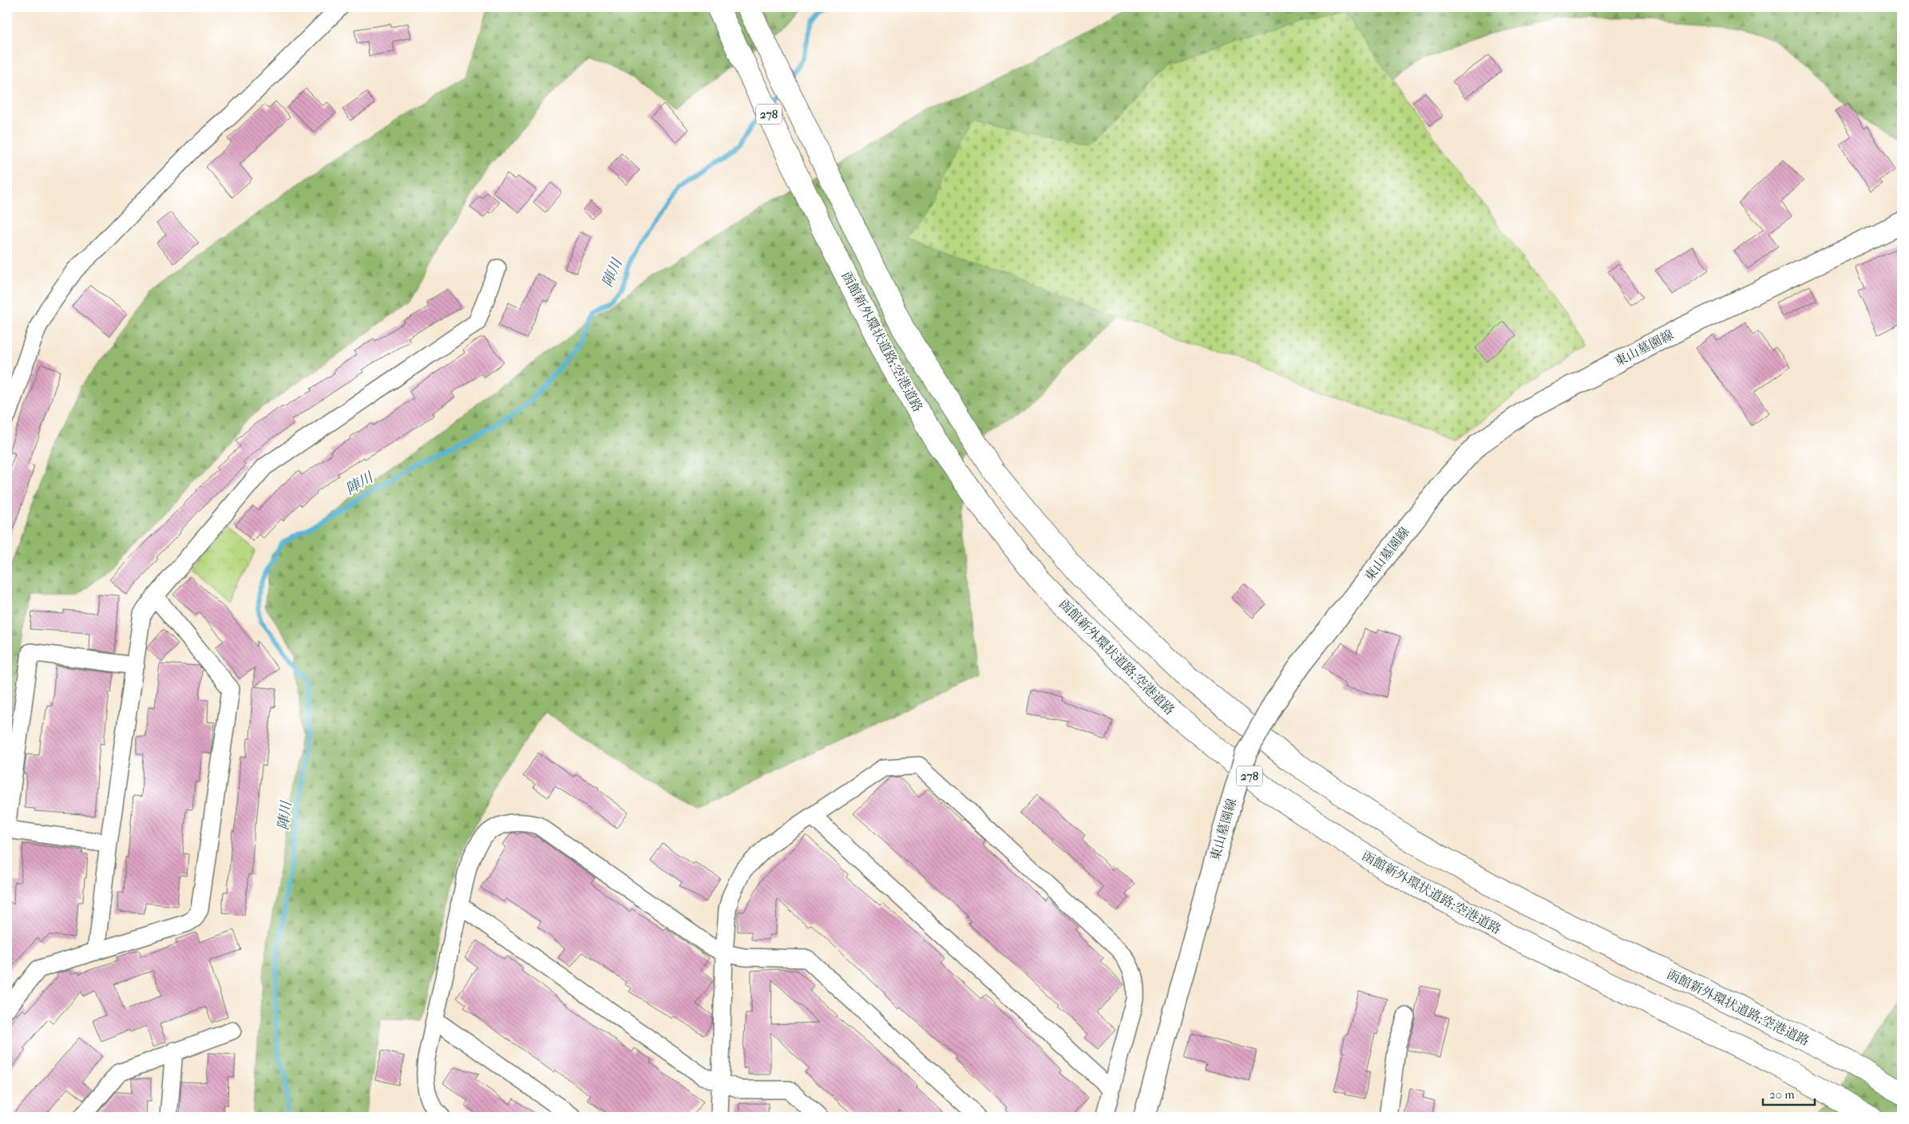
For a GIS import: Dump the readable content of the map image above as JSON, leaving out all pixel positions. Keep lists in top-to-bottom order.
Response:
{
  "streets": {
    "highway": ["278", "函館新外環状道路;空港道路"],
    "street": ["東山墓園線"]
  },
  "water": ["陣川"],
  "scale_bar": "20 m"
}
